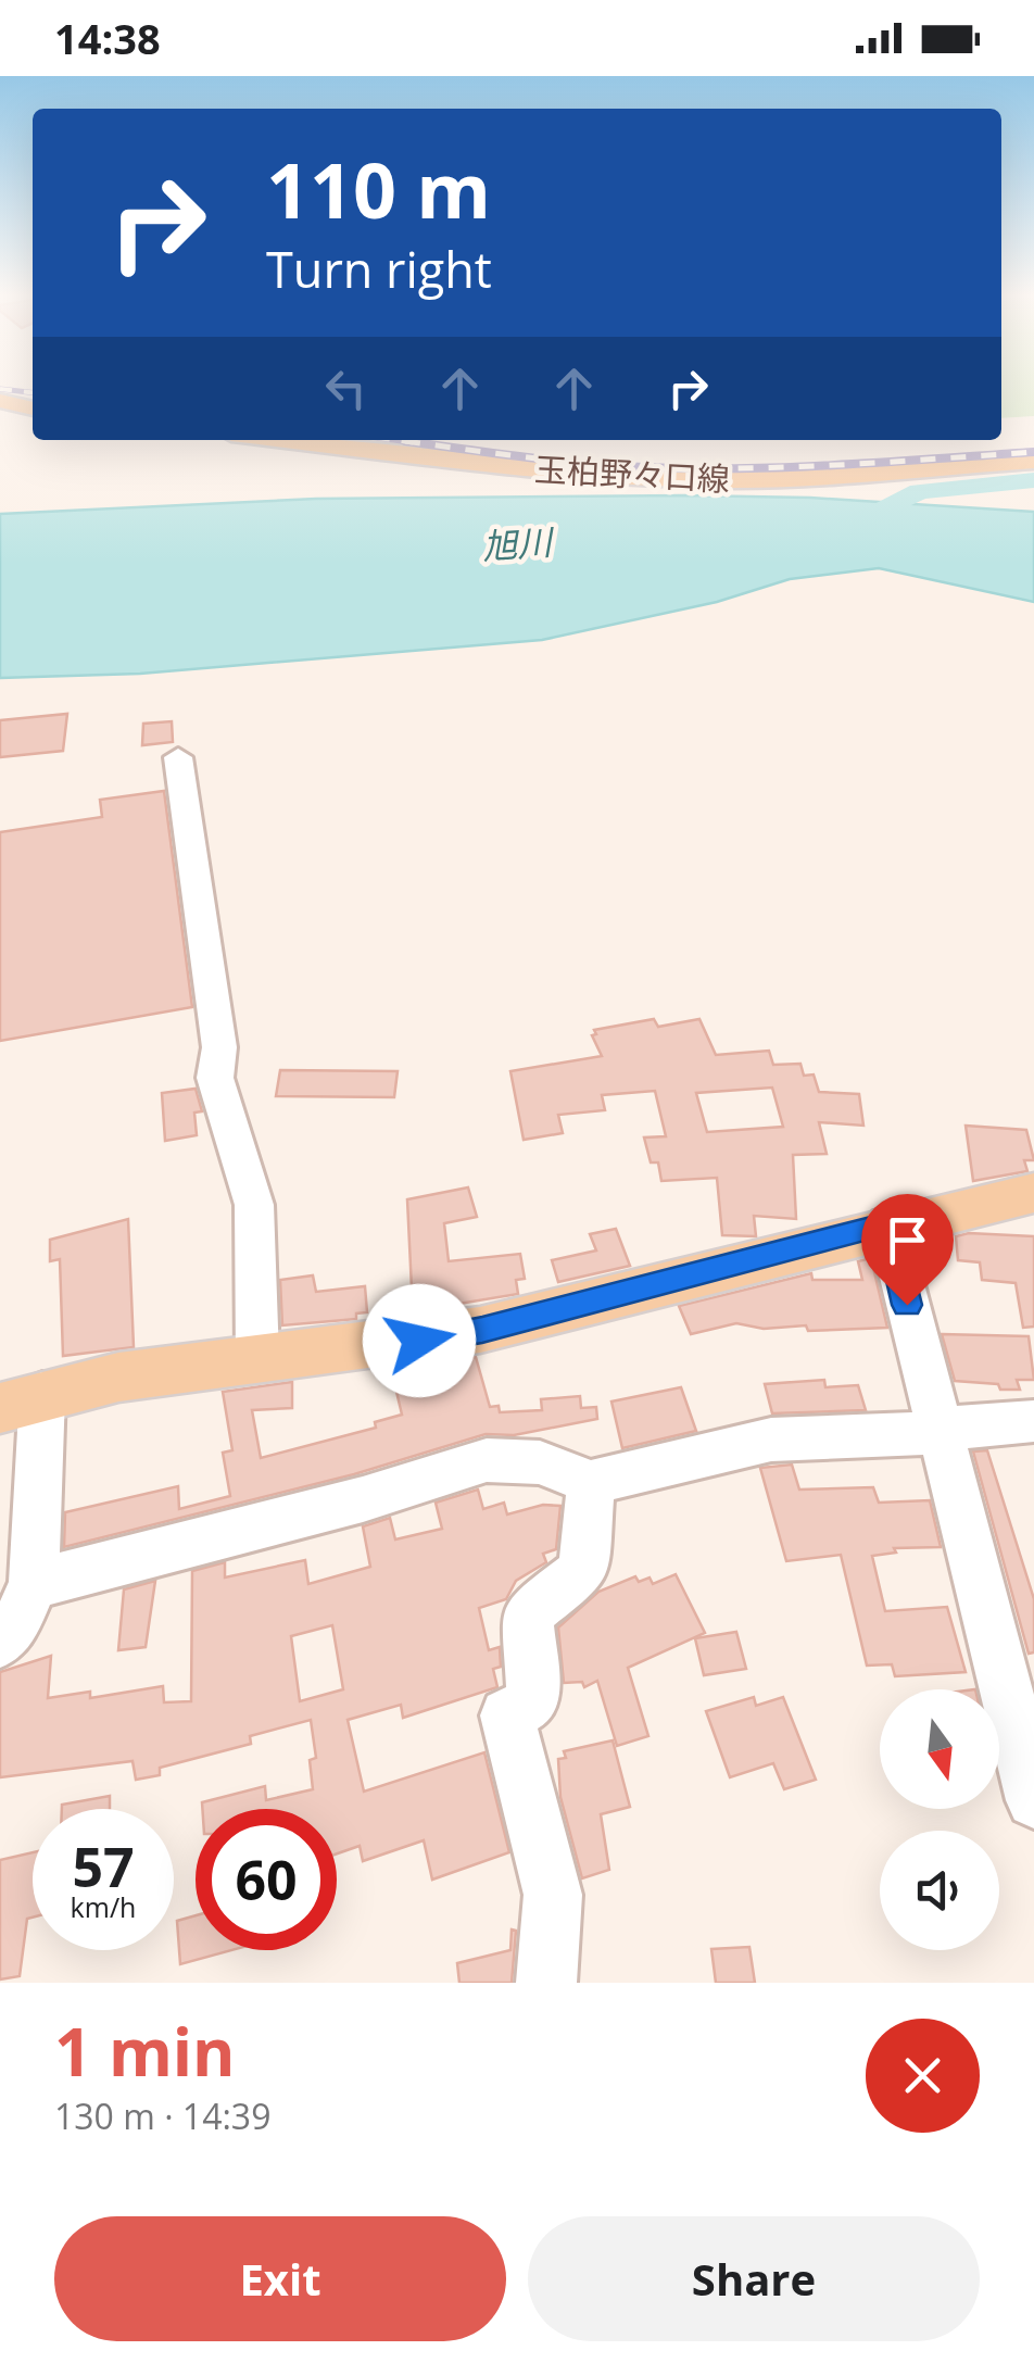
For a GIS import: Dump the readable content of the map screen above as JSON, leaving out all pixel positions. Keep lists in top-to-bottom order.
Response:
{
  "streets": {
    "main road": ["玉柏野々口線"]
  },
  "water": ["旭川"],
  "north": "bottom",
  "page": {
    "status": "14:38",
    "turn": ["110 m", "Turn right"],
    "speed": "57 km/h",
    "limit": "60",
    "heading": ["1 min", "130 m · 14:39"],
    "buttons": ["Exit", "Share"]
  }
}
